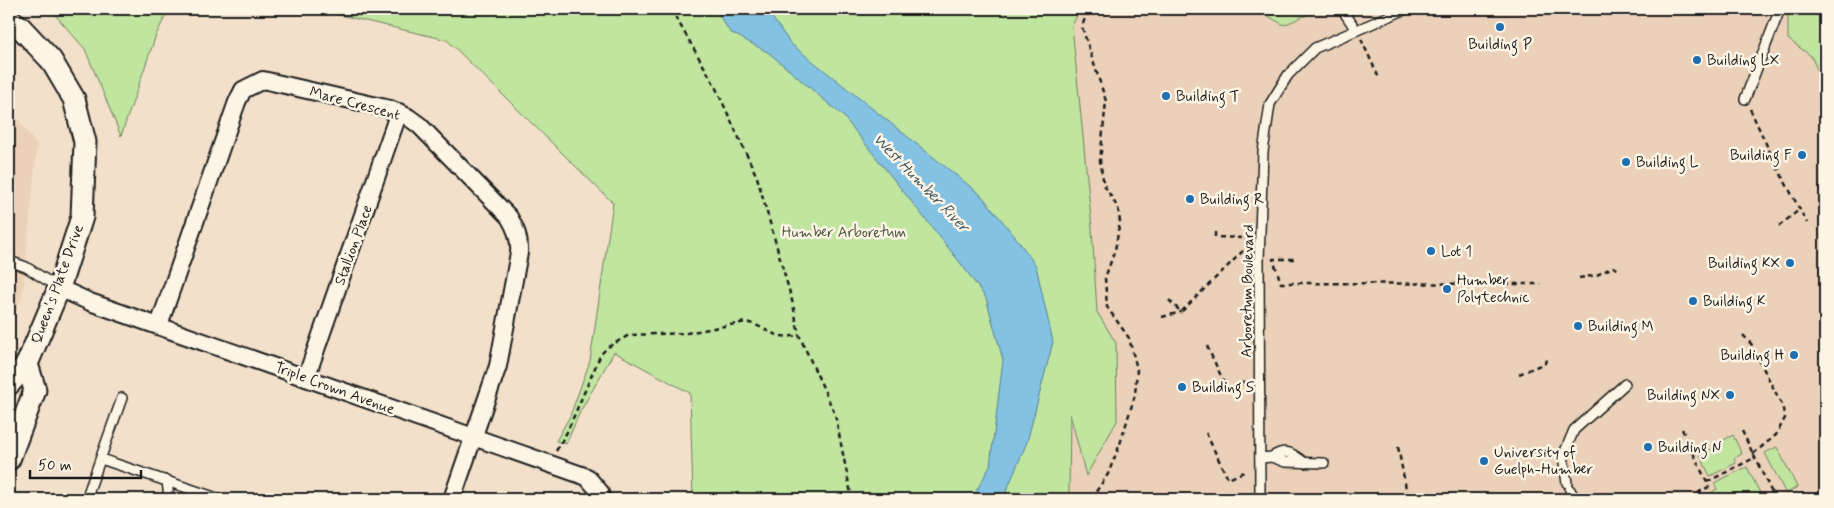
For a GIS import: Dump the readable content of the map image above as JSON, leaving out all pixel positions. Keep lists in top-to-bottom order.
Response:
{
  "streets": {
    "street": [
      "Mare Crescent",
      "Stallion Place",
      "Queen's Plate Drive",
      "Triple Crown Avenue"
    ],
    "lane": ["Arboretum Boulevard"]
  },
  "crossings": [
    ["Mare Crescent", "Stallion Place"],
    ["Mare Crescent", "Triple Crown Avenue"],
    ["Stallion Place", "Triple Crown Avenue"],
    ["Queen's Plate Drive", "Triple Crown Avenue"]
  ],
  "water": ["West Humber River"],
  "parks": ["Humber Arboretum"],
  "places": [
    "Building P",
    "Building LX",
    "Building T",
    "Building F",
    "Building L",
    "Building R",
    "Lot 1",
    "Building KX",
    "Humber Polytechnic",
    "Building K",
    "Building M",
    "Building H",
    "Building S",
    "Building NX",
    "Building N",
    "University of Guelph-Humber"
  ],
  "scale_bar": "50 m"
}
